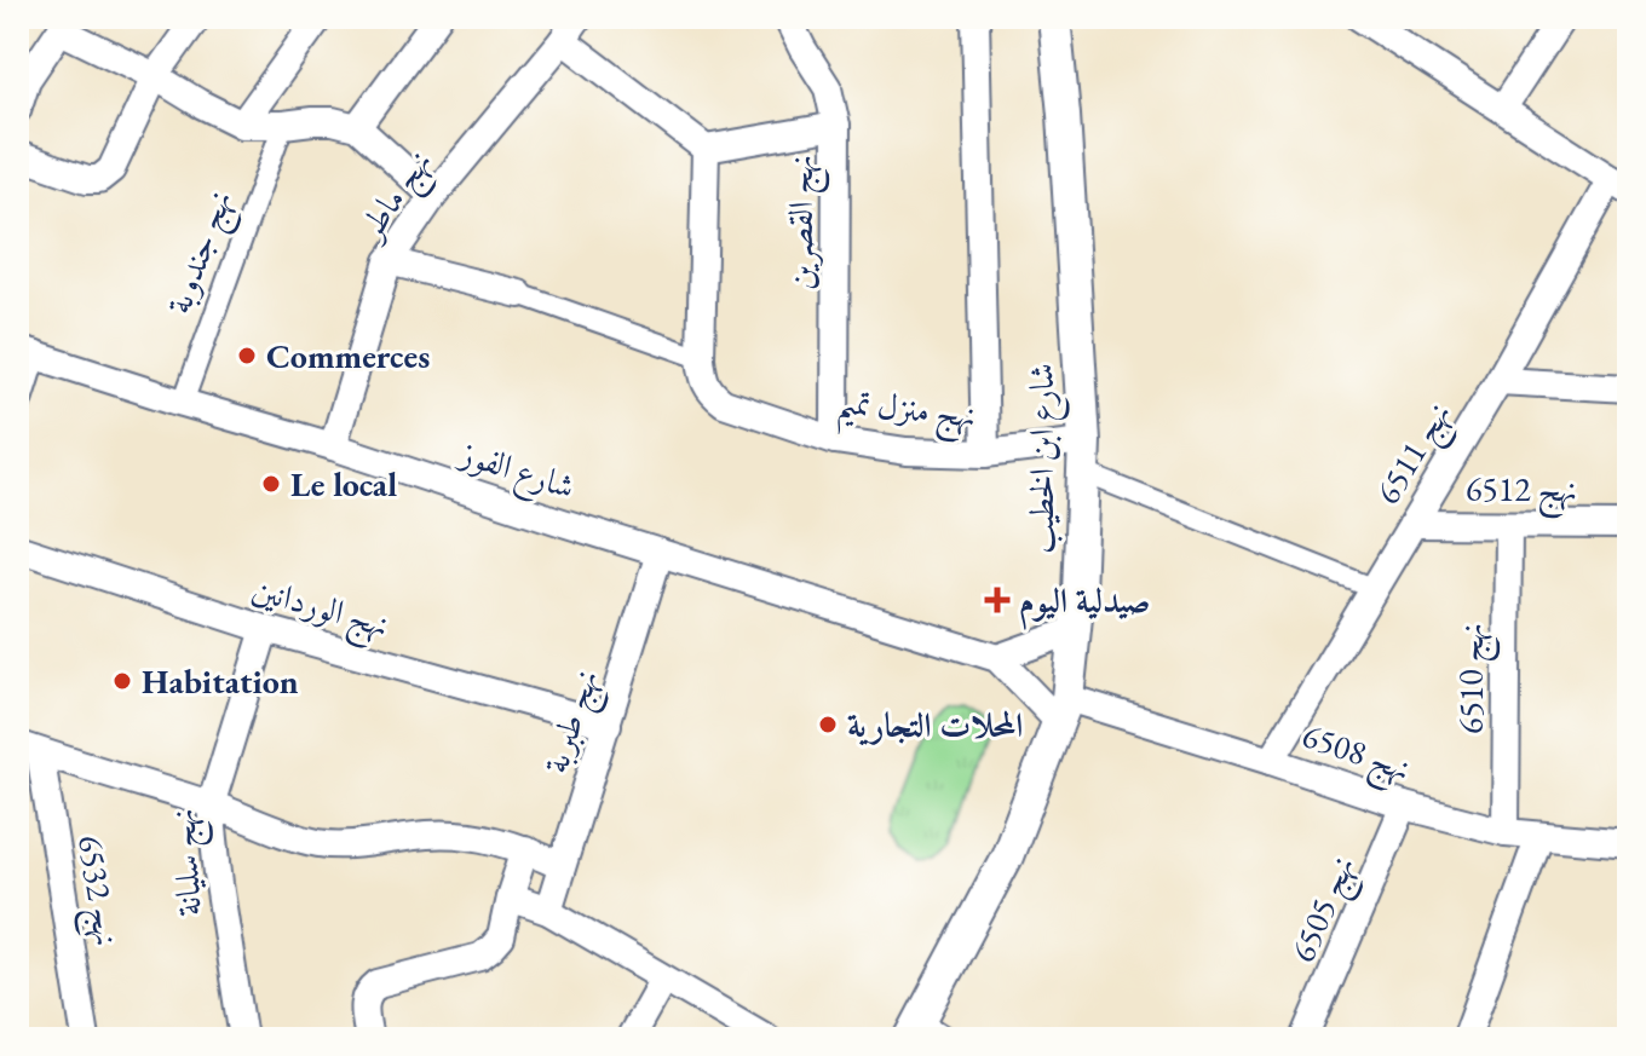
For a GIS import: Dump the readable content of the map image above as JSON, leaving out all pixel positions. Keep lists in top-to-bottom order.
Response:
{
  "streets": {
    "street": [
      "نهج ماطر",
      "نهج القصرين",
      "نهج جندوبة",
      "نهج منزل تميم",
      "نهج 6511",
      "شارع ابن الخطيب",
      "شارع الفوز",
      "نهج 6512",
      "نهج الوردانين",
      "نهج 6510",
      "نهج طبربة",
      "نهج 6508",
      "نهج سليانة",
      "نهج 6532",
      "نهج 6505"
    ]
  },
  "crossings": [
    ["نهج ماطر", "شارع الفوز"],
    ["نهج القصرين", "نهج منزل تميم"],
    ["نهج جندوبة", "شارع الفوز"],
    ["نهج منزل تميم", "شارع ابن الخطيب"],
    ["نهج 6511", "نهج 6512"],
    ["نهج 6511", "نهج 6508"],
    ["شارع ابن الخطيب", "شارع الفوز"],
    ["شارع ابن الخطيب", "نهج 6508"],
    ["شارع الفوز", "نهج طبربة"],
    ["شارع الفوز", "نهج 6508"],
    ["نهج 6512", "نهج 6510"],
    ["نهج الوردانين", "نهج طبربة"],
    ["نهج الوردانين", "نهج سليانة"],
    ["نهج 6510", "نهج 6508"],
    ["نهج 6508", "نهج 6505"]
  ],
  "places": {
    "other": [
      "Commerces",
      "Le local",
      "Habitation",
      "المحلات التجارية"
    ],
    "health": ["صيدلية اليوم"]
  }
}
